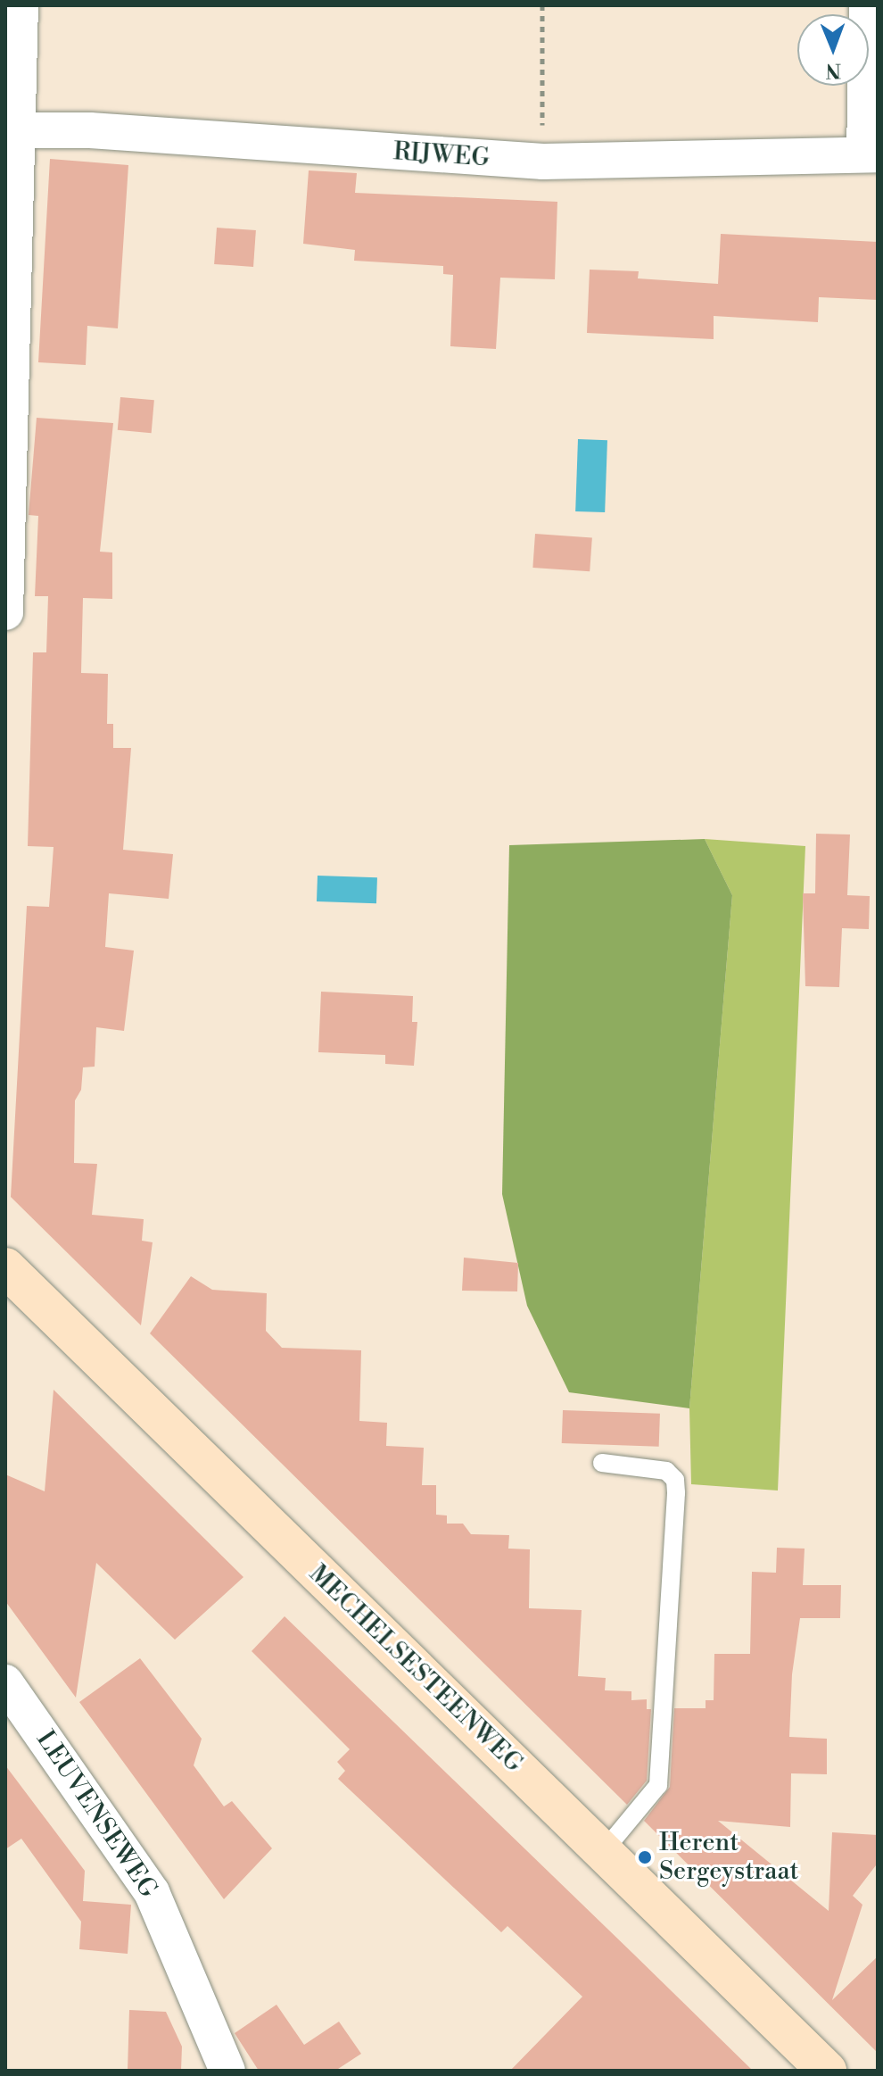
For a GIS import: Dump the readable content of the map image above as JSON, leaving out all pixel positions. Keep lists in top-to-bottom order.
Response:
{
  "streets": {
    "street": ["RIJWEG", "MECHELSESTEENWEG", "LEUVENSEWEG"]
  },
  "places": ["Herent Sergeystraat"],
  "north": "bottom"
}
